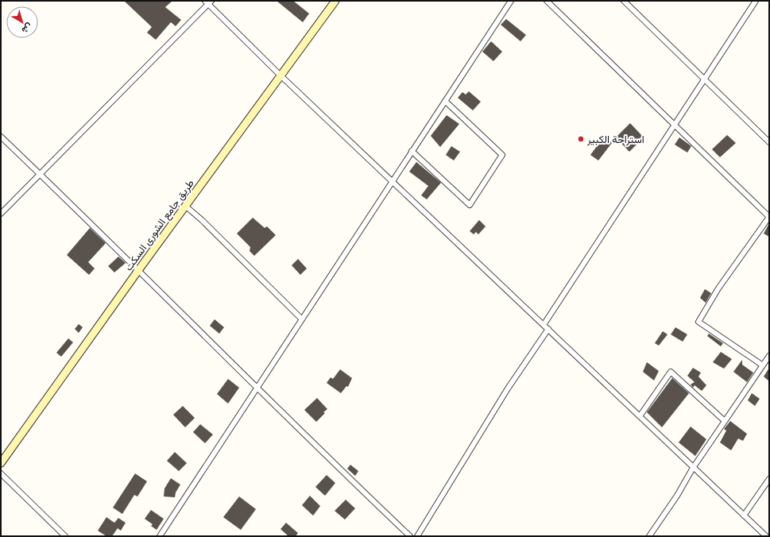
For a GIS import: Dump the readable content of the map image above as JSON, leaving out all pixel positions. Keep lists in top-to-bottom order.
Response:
{
  "streets": {
    "main road": ["طريق جامع الشورى السكت"]
  },
  "places": ["استراحة الكبير"],
  "north": "bottom right"
}
